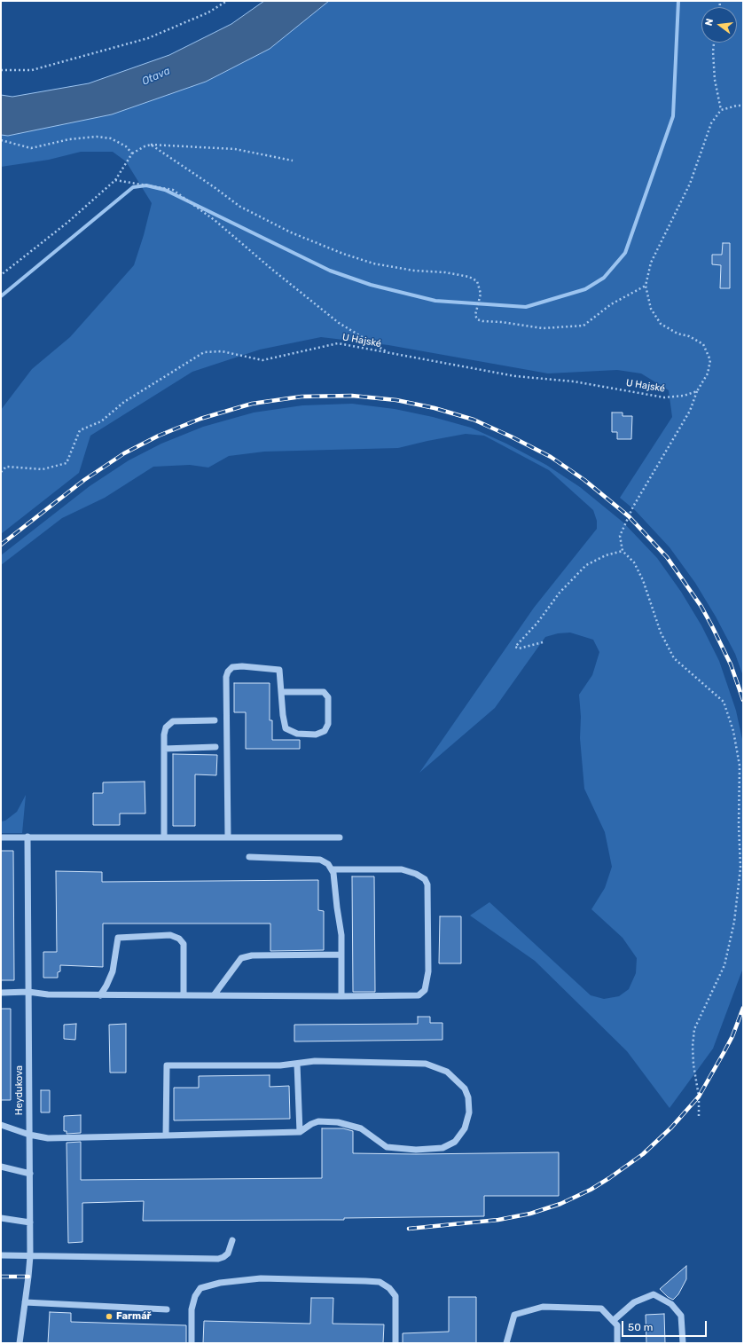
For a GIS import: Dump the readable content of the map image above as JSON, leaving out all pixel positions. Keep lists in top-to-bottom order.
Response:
{
  "streets": {
    "street": ["Heydukova"],
    "path": ["U Hajské"]
  },
  "water": ["Otava"],
  "places": ["Farmář"],
  "scale_bar": "50 m",
  "north": "left"
}
